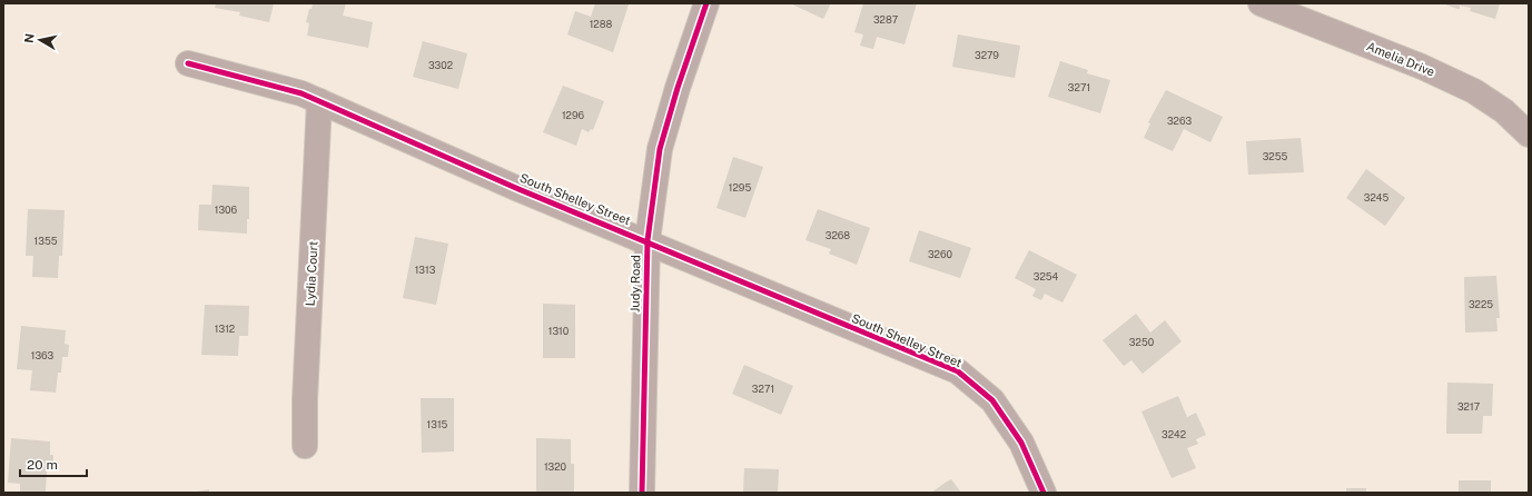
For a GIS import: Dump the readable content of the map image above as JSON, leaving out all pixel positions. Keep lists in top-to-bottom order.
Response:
{
  "streets": {
    "street": [
      "Amelia Drive",
      "South Shelley Street",
      "Lydia Court",
      "Judy Road"
    ]
  },
  "crossings": [
    ["South Shelley Street", "Lydia Court"],
    ["South Shelley Street", "Judy Road"]
  ],
  "house_numbers": [
    "3287",
    "1288",
    "3279",
    "3302",
    "3271",
    "1296",
    "3263",
    "3255",
    "1295",
    "3245",
    "1306",
    "3268",
    "1355",
    "3260",
    "1313",
    "3254",
    "3225",
    "1312",
    "1310",
    "3250",
    "1363",
    "3271",
    "3217",
    "1315",
    "3242",
    "1320"
  ],
  "scale_bar": "20 m",
  "north": "left"
}
